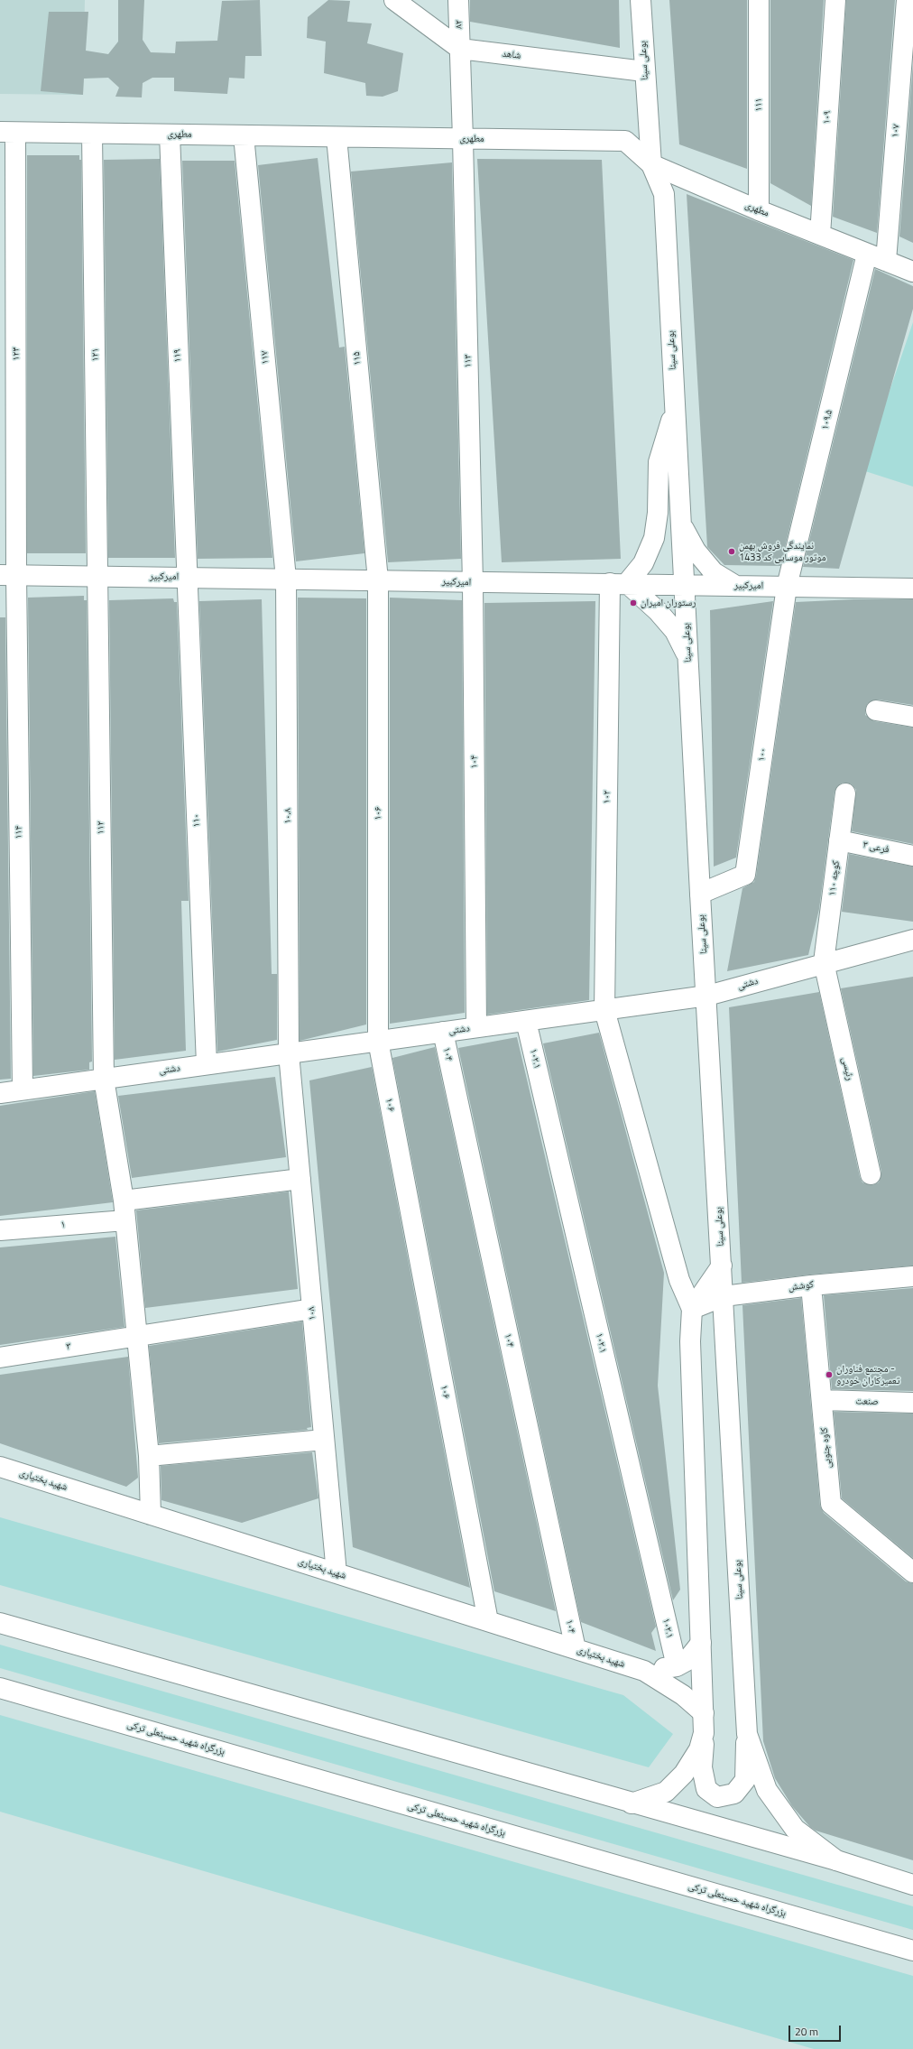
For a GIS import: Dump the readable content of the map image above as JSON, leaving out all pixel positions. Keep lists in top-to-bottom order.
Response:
{
  "streets": {
    "main road": [
      "۸۲",
      "شاهد",
      "بوعلی سینا",
      "۱۱۱",
      "۱۰۹",
      "۱۰۷",
      "مطهری",
      "۱۲۳",
      "۱۲۱",
      "۱۱۹",
      "۱۱۷",
      "۱۱۵",
      "۱۱۳",
      "۱۰۹.۵",
      "امیرکبیر",
      "۱۰۰",
      "۱۰۴",
      "۱۰۲",
      "۱۰۶",
      "۱۰.۸",
      "۱۱۰",
      "۱۱۲",
      "۱۱۴",
      "فرعی ۳",
      "کوچه ۱۱۰",
      "دشتی",
      "۱۰۲.۱",
      "رئیسی",
      "۱",
      "کوشش",
      "۱۰۸",
      "۳",
      "صنعت",
      "کاوه جنوبی",
      "شهید بختیاری",
      "بزرگراه شهید حسینعلی ترکی"
    ]
  },
  "crossings": [
    ["۸۲", "شاهد"],
    ["۸۲", "مطهری"],
    ["۸۲", "۱۱۳"],
    ["شاهد", "بوعلی سینا"],
    ["بوعلی سینا", "مطهری"],
    ["بوعلی سینا", "امیرکبیر"],
    ["بوعلی سینا", "۱۰۰"],
    ["بوعلی سینا", "دشتی"],
    ["بوعلی سینا", "کوشش"],
    ["۱۱۱", "مطهری"],
    ["۱۰۹", "مطهری"],
    ["۱۰۷", "مطهری"],
    ["مطهری", "۱۲۳"],
    ["مطهری", "۱۲۱"],
    ["مطهری", "۱۱۹"],
    ["مطهری", "۱۱۷"],
    ["مطهری", "۱۱۵"],
    ["مطهری", "۱۱۳"],
    ["مطهری", "۱۰۹.۵"],
    ["۱۲۳", "امیرکبیر"],
    ["۱۲۳", "۱۱۴"],
    ["۱۲۱", "امیرکبیر"],
    ["۱۲۱", "۱۱۲"],
    ["۱۱۹", "امیرکبیر"],
    ["۱۱۹", "۱۱۰"],
    ["۱۱۷", "امیرکبیر"],
    ["۱۱۷", "۱۰.۸"],
    ["۱۱۵", "امیرکبیر"],
    ["۱۱۵", "۱۰۶"],
    ["۱۱۳", "امیرکبیر"],
    ["۱۱۳", "۱۰۴"],
    ["۱۰۹.۵", "امیرکبیر"],
    ["۱۰۹.۵", "۱۰۰"],
    ["امیرکبیر", "۱۰۰"],
    ["امیرکبیر", "۱۰۴"],
    ["امیرکبیر", "۱۰۲"],
    ["امیرکبیر", "۱۰۶"],
    ["امیرکبیر", "۱۰.۸"],
    ["امیرکبیر", "۱۱۰"],
    ["امیرکبیر", "۱۱۲"],
    ["امیرکبیر", "۱۱۴"],
    ["۱۰۴", "دشتی"],
    ["۱۰۴", "شهید بختیاری"],
    ["۱۰۲", "دشتی"],
    ["۱۰۲", "کوشش"],
    ["۱۰۶", "دشتی"],
    ["۱۰۶", "شهید بختیاری"],
    ["۱۰.۸", "دشتی"],
    ["۱۰.۸", "۱۰۸"],
    ["۱۱۰", "دشتی"],
    ["۱۱۲", "دشتی"],
    ["۱۱۲", "۱"],
    ["۱۱۲", "۳"],
    ["۱۱۲", "شهید بختیاری"],
    ["۱۱۴", "دشتی"],
    ["فرعی ۳", "کوچه ۱۱۰"],
    ["کوچه ۱۱۰", "دشتی"],
    ["کوچه ۱۱۰", "رئیسی"],
    ["دشتی", "۱۰۲.۱"],
    ["دشتی", "رئیسی"],
    ["دشتی", "۱۰۸"],
    ["کوشش", "کاوه جنوبی"],
    ["۱۰۸", "۳"],
    ["۱۰۸", "شهید بختیاری"],
    ["صنعت", "کاوه جنوبی"]
  ],
  "places": ["نمایندگی فروش بهمن موتور موسایی کد 1433", "رستوران امیران", "مجتمع فناوران - تعمیرکاران خودرو"],
  "scale_bar": "20 m"
}
